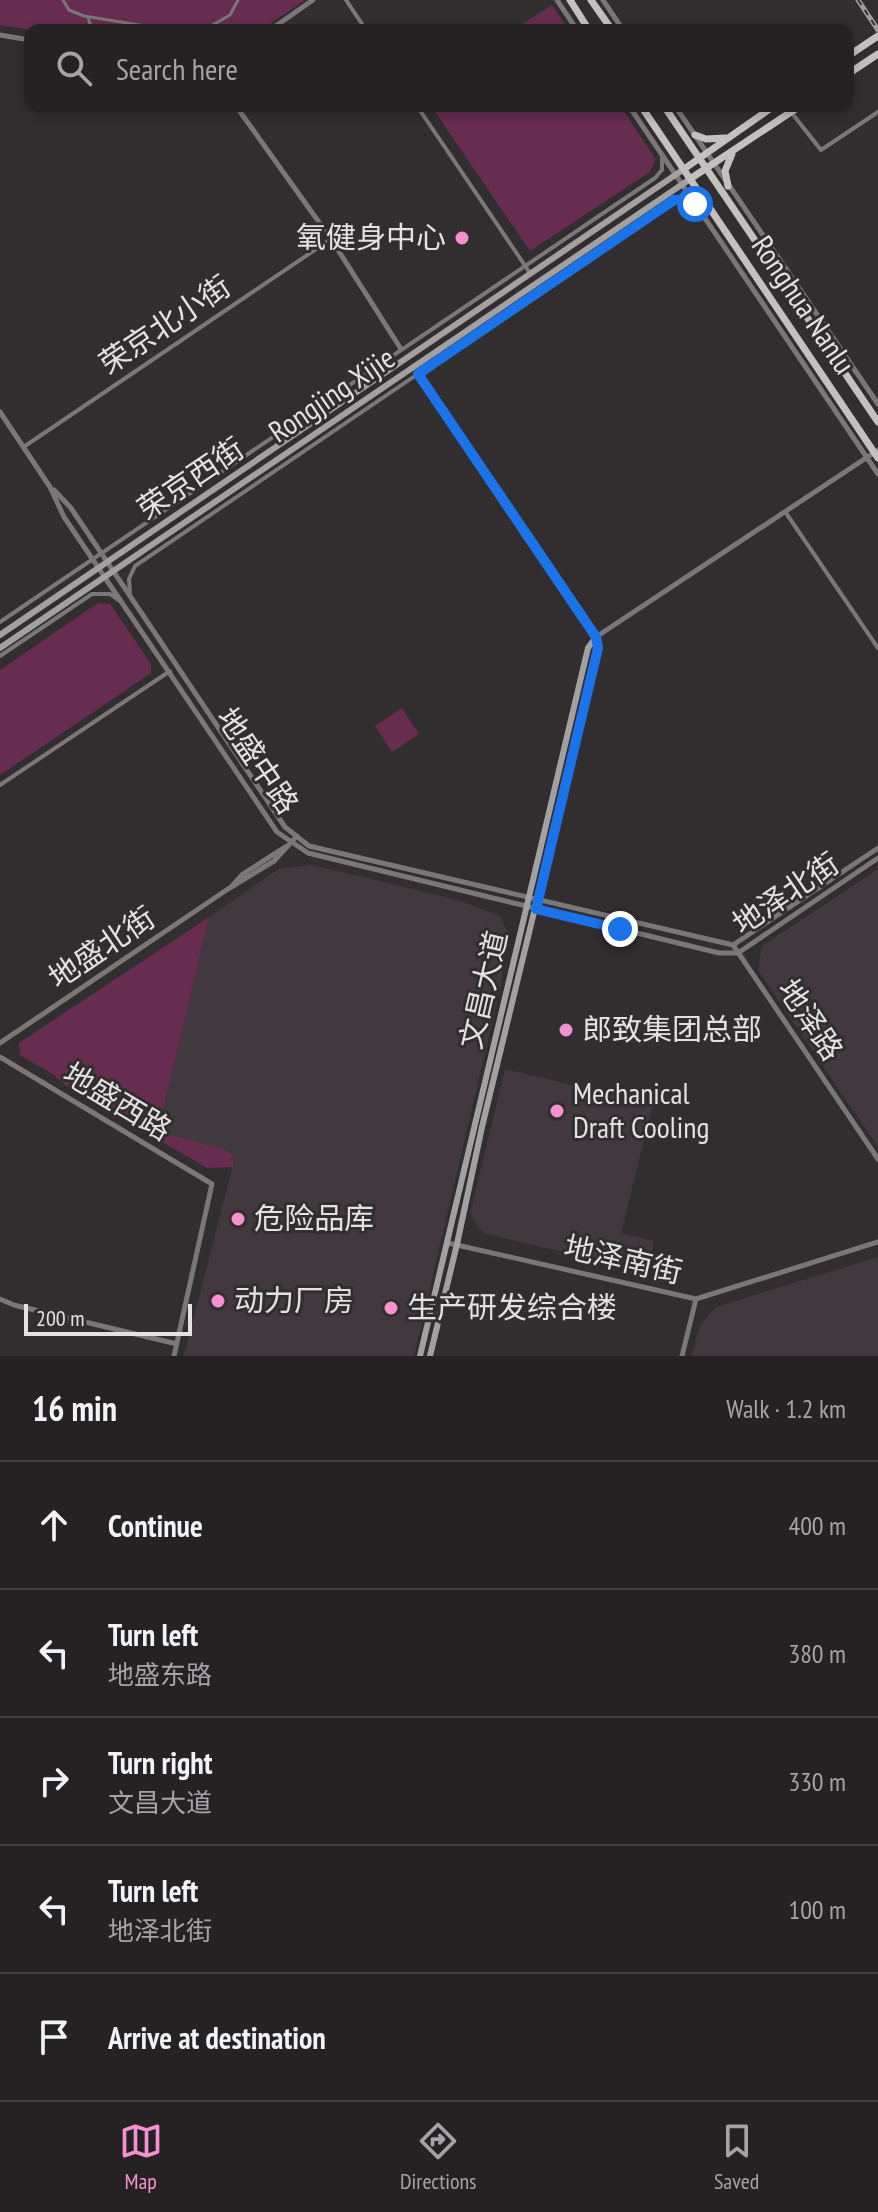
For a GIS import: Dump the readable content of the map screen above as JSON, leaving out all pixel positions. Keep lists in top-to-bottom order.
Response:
{
  "streets": {
    "main road": [
      "Ronghua Nanlu",
      "Rongjing Xijie",
      "荣京西街",
      "文昌大道"
    ],
    "street": [
      "荣京北小街",
      "地盛中路",
      "地泽北街",
      "地盛北街",
      "地泽路",
      "地盛西路",
      "地泽南街"
    ]
  },
  "crossings": [
    ["Ronghua Nanlu", "Rongjing Xijie"],
    ["Ronghua Nanlu", "荣京西街"],
    ["Rongjing Xijie", "地盛中路"],
    ["荣京西街", "地盛中路"],
    ["地盛中路", "地泽北街"],
    ["地盛中路", "地盛北街"],
    ["地盛中路", "文昌大道"],
    ["地泽北街", "文昌大道"],
    ["地泽北街", "地泽路"],
    ["文昌大道", "地泽南街"]
  ],
  "places": [
    "氧健身中心",
    "郎致集团总部",
    "Mechanical Draft Cooling",
    "危险品库",
    "动力厂房",
    "生产研发综合楼"
  ],
  "scale_bar": "200 m",
  "page": {
    "search": "Search here",
    "scale": "200 m",
    "heading": ["16 min", "Walk · 1.2 km"],
    "list": [
      ["Continue", "400 m"],
      ["Turn left", "地盛东路", "380 m"],
      ["Turn right", "文昌大道", "330 m"],
      ["Turn left", "地泽北街", "100 m"],
      "Arrive at destination"
    ],
    "nav": ["Map", "Directions", "Saved"]
  }
}
